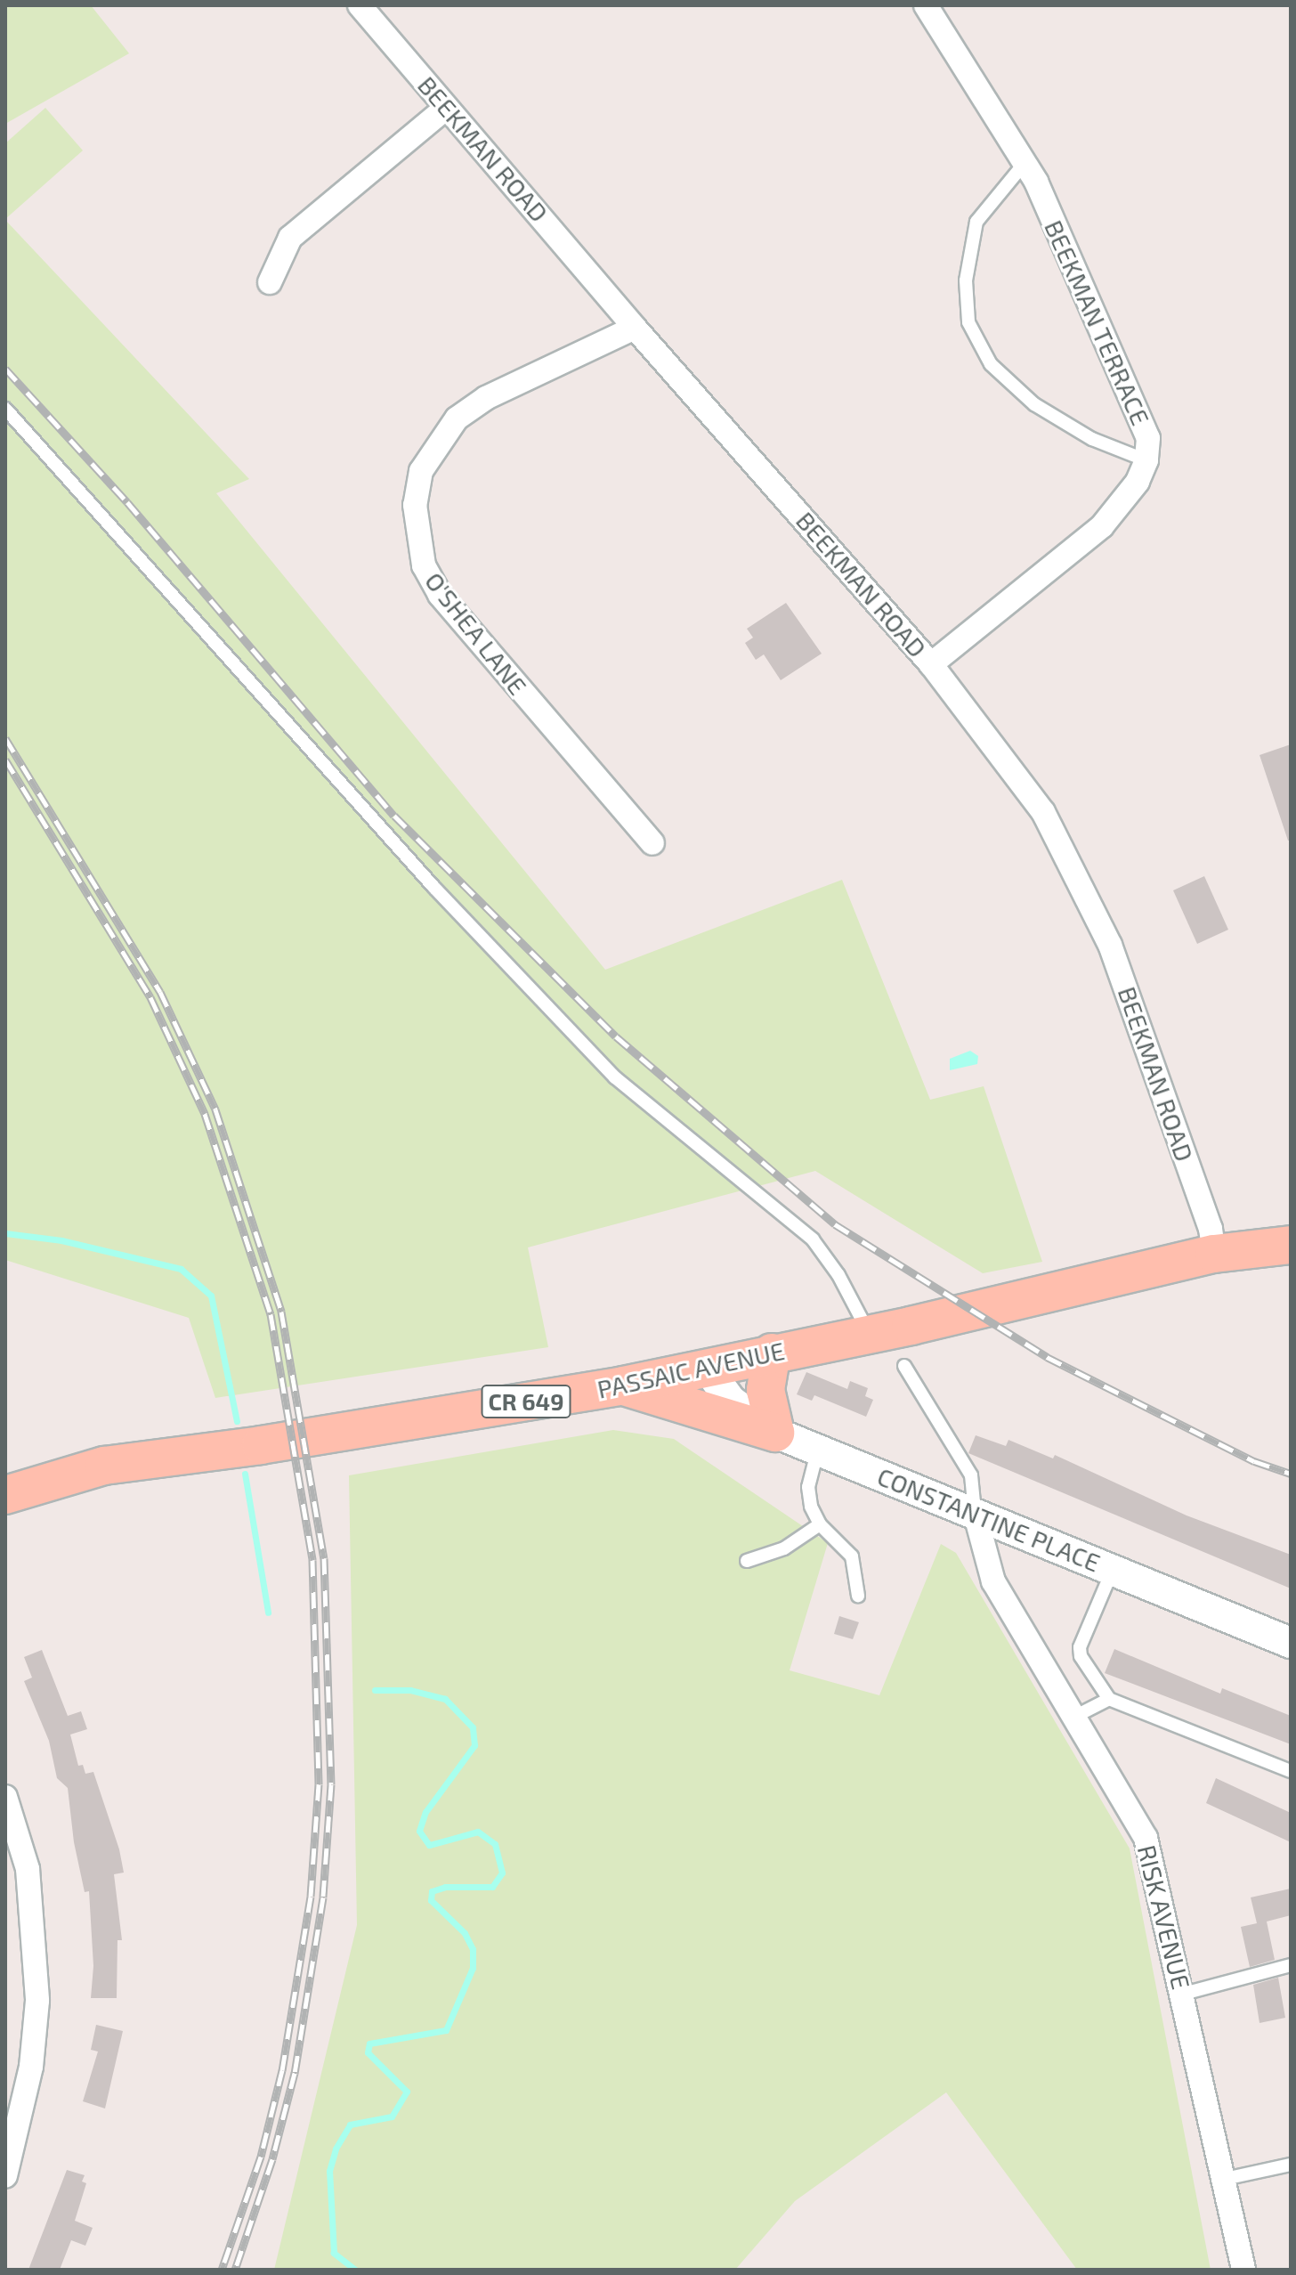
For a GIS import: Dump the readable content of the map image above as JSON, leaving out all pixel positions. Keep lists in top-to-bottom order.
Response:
{
  "streets": {
    "main road": ["PASSAIC AVENUE", "CR 649"],
    "street": [
      "BEEKMAN ROAD",
      "BEEKMAN TERRACE",
      "O'SHEA LANE",
      "CONSTANTINE PLACE",
      "RISK AVENUE"
    ]
  },
  "crossings": [
    ["BEEKMAN ROAD", "BEEKMAN TERRACE"],
    ["BEEKMAN ROAD", "O'SHEA LANE"],
    ["BEEKMAN ROAD", "PASSAIC AVENUE"],
    ["PASSAIC AVENUE", "CONSTANTINE PLACE"],
    ["CONSTANTINE PLACE", "RISK AVENUE"]
  ]
}
